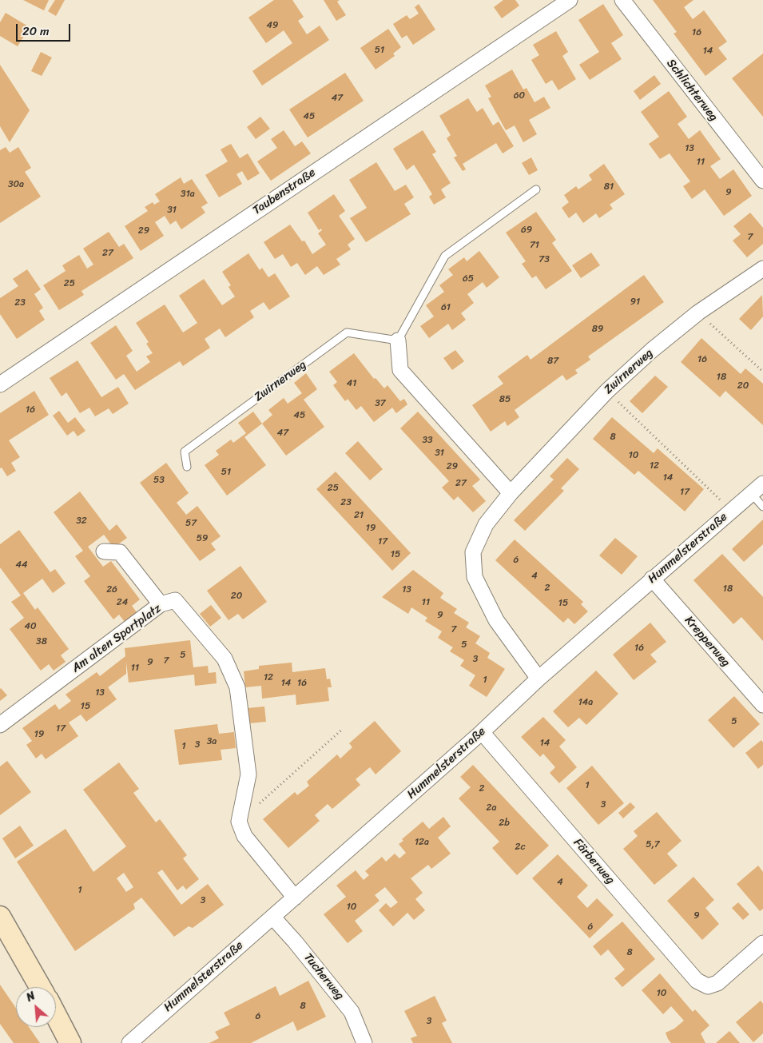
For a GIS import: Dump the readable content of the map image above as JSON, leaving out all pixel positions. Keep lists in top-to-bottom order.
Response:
{
  "streets": {
    "street": [
      "Schlichterweg",
      "Taubenstraße",
      "Zwirnerweg",
      "Hummelsterstraße",
      "Am alten Sportplatz",
      "Krepperweg",
      "Färberweg",
      "Tucherweg"
    ]
  },
  "crossings": [
    ["Zwirnerweg", "Hummelsterstraße"],
    ["Hummelsterstraße", "Krepperweg"],
    ["Hummelsterstraße", "Färberweg"],
    ["Hummelsterstraße", "Tucherweg"]
  ],
  "house_numbers": [
    "49",
    "16",
    "51",
    "14",
    "60",
    "47",
    "45",
    "13",
    "11",
    "30a",
    "81",
    "9",
    "31a",
    "31",
    "69",
    "29",
    "7",
    "71",
    "27",
    "73",
    "65",
    "25",
    "91",
    "23",
    "61",
    "89",
    "16",
    "87",
    "18",
    "41",
    "20",
    "85",
    "37",
    "16",
    "45",
    "47",
    "8",
    "33",
    "31",
    "10",
    "12",
    "29",
    "51",
    "14",
    "53",
    "27",
    "25",
    "17",
    "23",
    "21",
    "32",
    "57",
    "19",
    "59",
    "17",
    "15",
    "6",
    "44",
    "4",
    "2",
    "18",
    "26",
    "13",
    "20",
    "24",
    "11",
    "15",
    "9",
    "40",
    "7",
    "38",
    "5",
    "16",
    "5",
    "3",
    "7",
    "9",
    "11",
    "12",
    "1",
    "14",
    "16",
    "13",
    "14a",
    "15",
    "5",
    "17",
    "19",
    "3a",
    "14",
    "3",
    "1",
    "1",
    "2",
    "3",
    "2a",
    "2b",
    "12a",
    "5,7",
    "2c",
    "4",
    "1",
    "3",
    "10",
    "9",
    "6",
    "8",
    "10",
    "8",
    "6",
    "3"
  ],
  "scale_bar": "20 m",
  "north": "top left"
}
